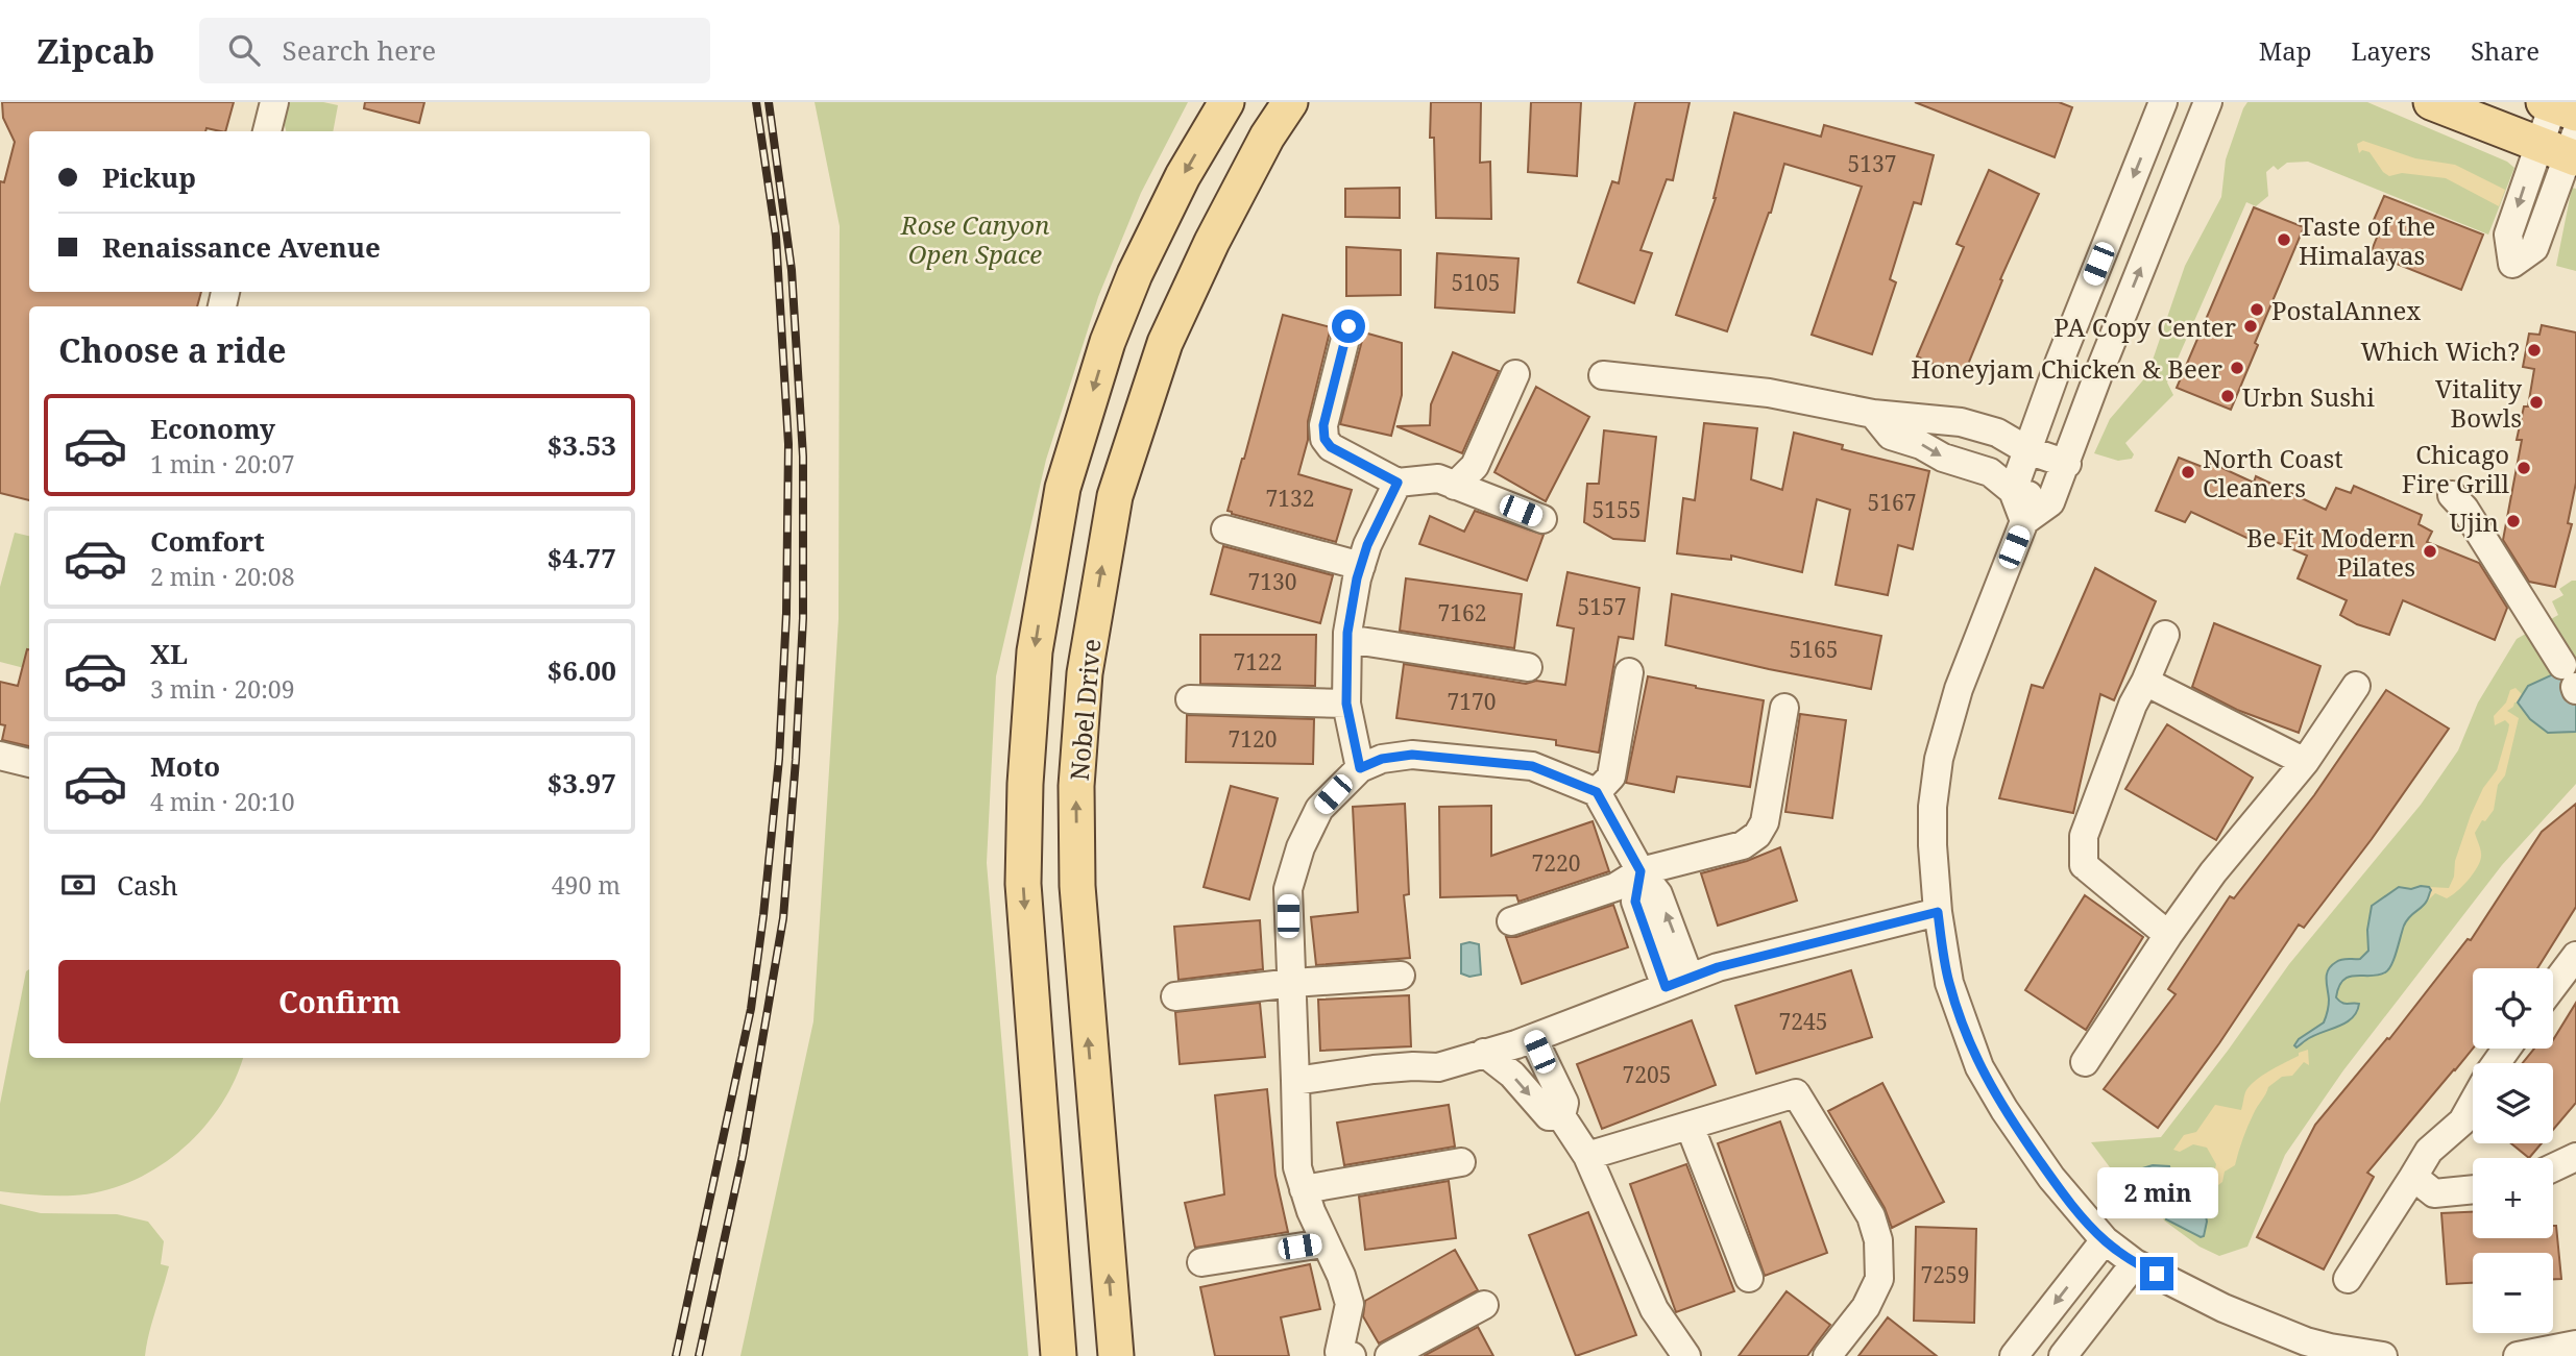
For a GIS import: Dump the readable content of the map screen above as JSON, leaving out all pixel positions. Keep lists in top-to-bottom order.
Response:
{
  "streets": {
    "main road": ["Nobel Drive"]
  },
  "parks": ["Rose Canyon Open Space"],
  "places": [
    "Taste of the Himalayas",
    "PostalAnnex",
    "PA Copy Center",
    "Which Wich?",
    "Honeyjam Chicken & Beer",
    "Urbn Sushi",
    "Vitality Bowls",
    "Chicago Fire Grill",
    "North Coast Cleaners",
    "Ujin",
    "Be Fit Modern Pilates"
  ],
  "house_numbers": [
    "5137",
    "5105",
    "7132",
    "5167",
    "5155",
    "7130",
    "5157",
    "7162",
    "5165",
    "7122",
    "7170",
    "7120",
    "7220",
    "7245",
    "7205",
    "7259"
  ],
  "page": {
    "header": "Zipcab",
    "search": "Search here",
    "nav": ["Map", "Layers", "Share"],
    "banner": ["Pickup", "Renaissance Avenue"],
    "heading": "Choose a ride",
    "list": [
      {
        "name": "Economy",
        "note": "1 min · 20:07",
        "value": "$3.53"
      },
      {
        "name": "Comfort",
        "note": "2 min · 20:08",
        "value": "$4.77"
      },
      {
        "name": "XL",
        "note": "3 min · 20:09",
        "value": "$6.00"
      },
      {
        "name": "Moto",
        "note": "4 min · 20:10",
        "value": "$3.97"
      }
    ],
    "pay": ["Cash", "490 m"],
    "buttons": "Confirm",
    "map_buttons": ["+", "−"],
    "bubble": "2 min"
  }
}
